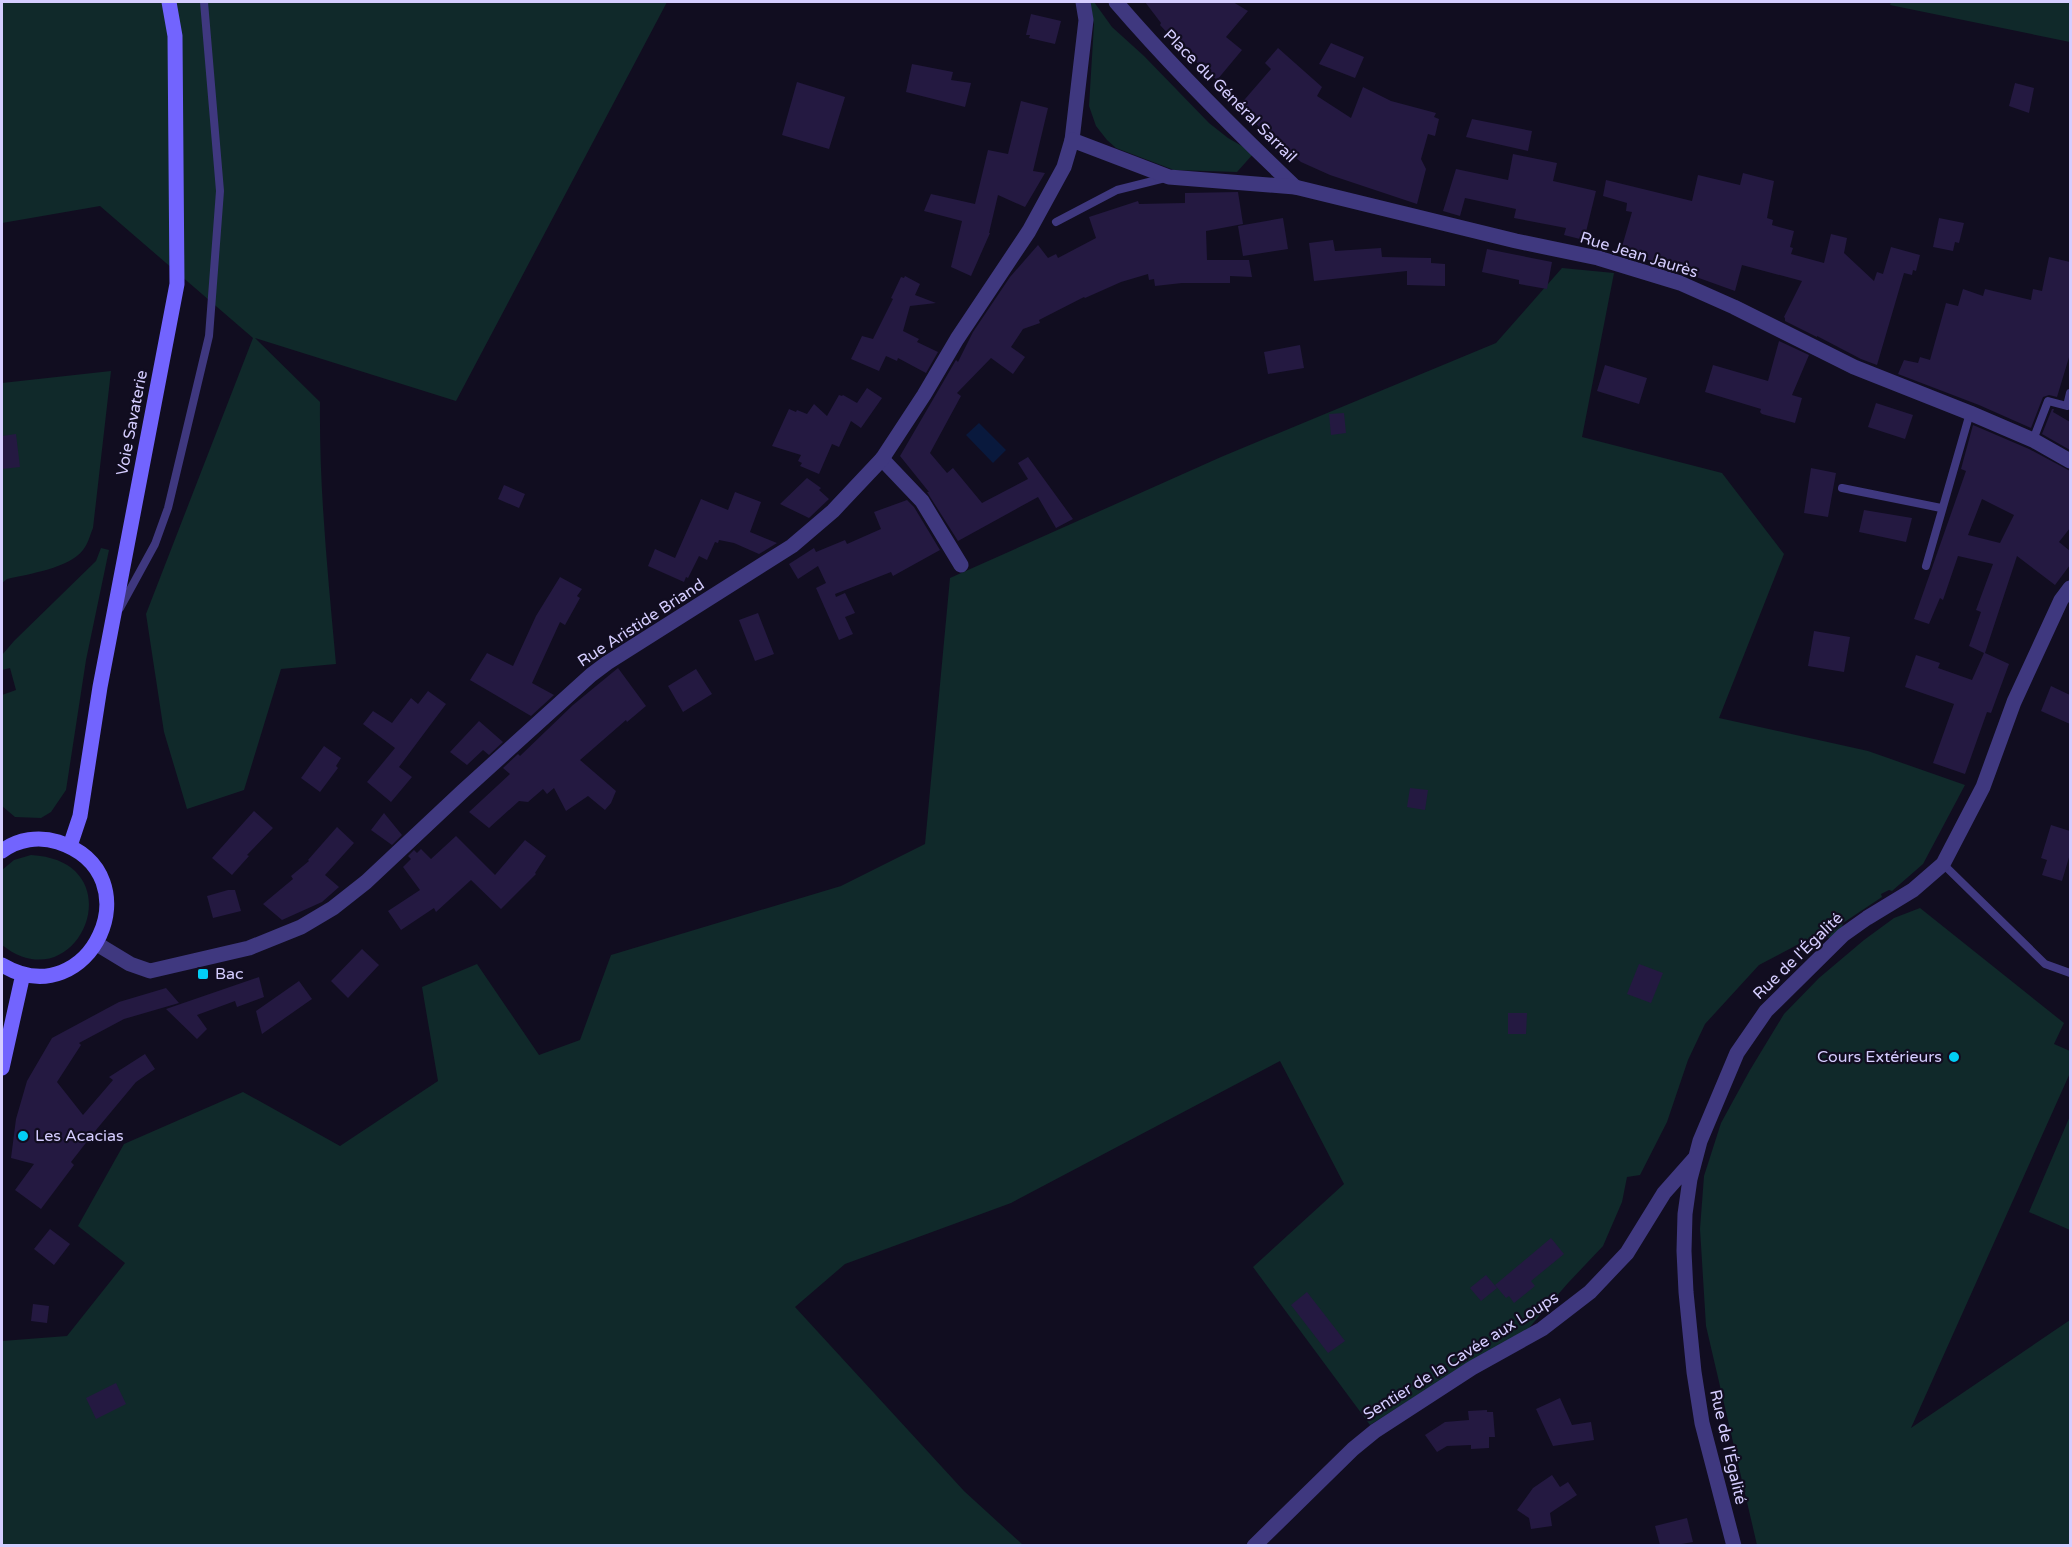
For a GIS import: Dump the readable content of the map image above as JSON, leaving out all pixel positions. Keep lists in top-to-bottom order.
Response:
{
  "streets": {
    "main road": ["Voie Savaterie"],
    "street": [
      "Place du Général Sarrail",
      "Rue Jean Jaurès",
      "Rue Aristide Briand",
      "Rue de l'Égalité",
      "Sentier de la Cavée aux Loups"
    ]
  },
  "crossings": [
    ["Place du Général Sarrail", "Rue Jean Jaurès"],
    ["Rue de l'Égalité", "Sentier de la Cavée aux Loups"]
  ],
  "places": {
    "transit": ["Bac"],
    "other": ["Cours Extérieurs", "Les Acacias"]
  }
}
